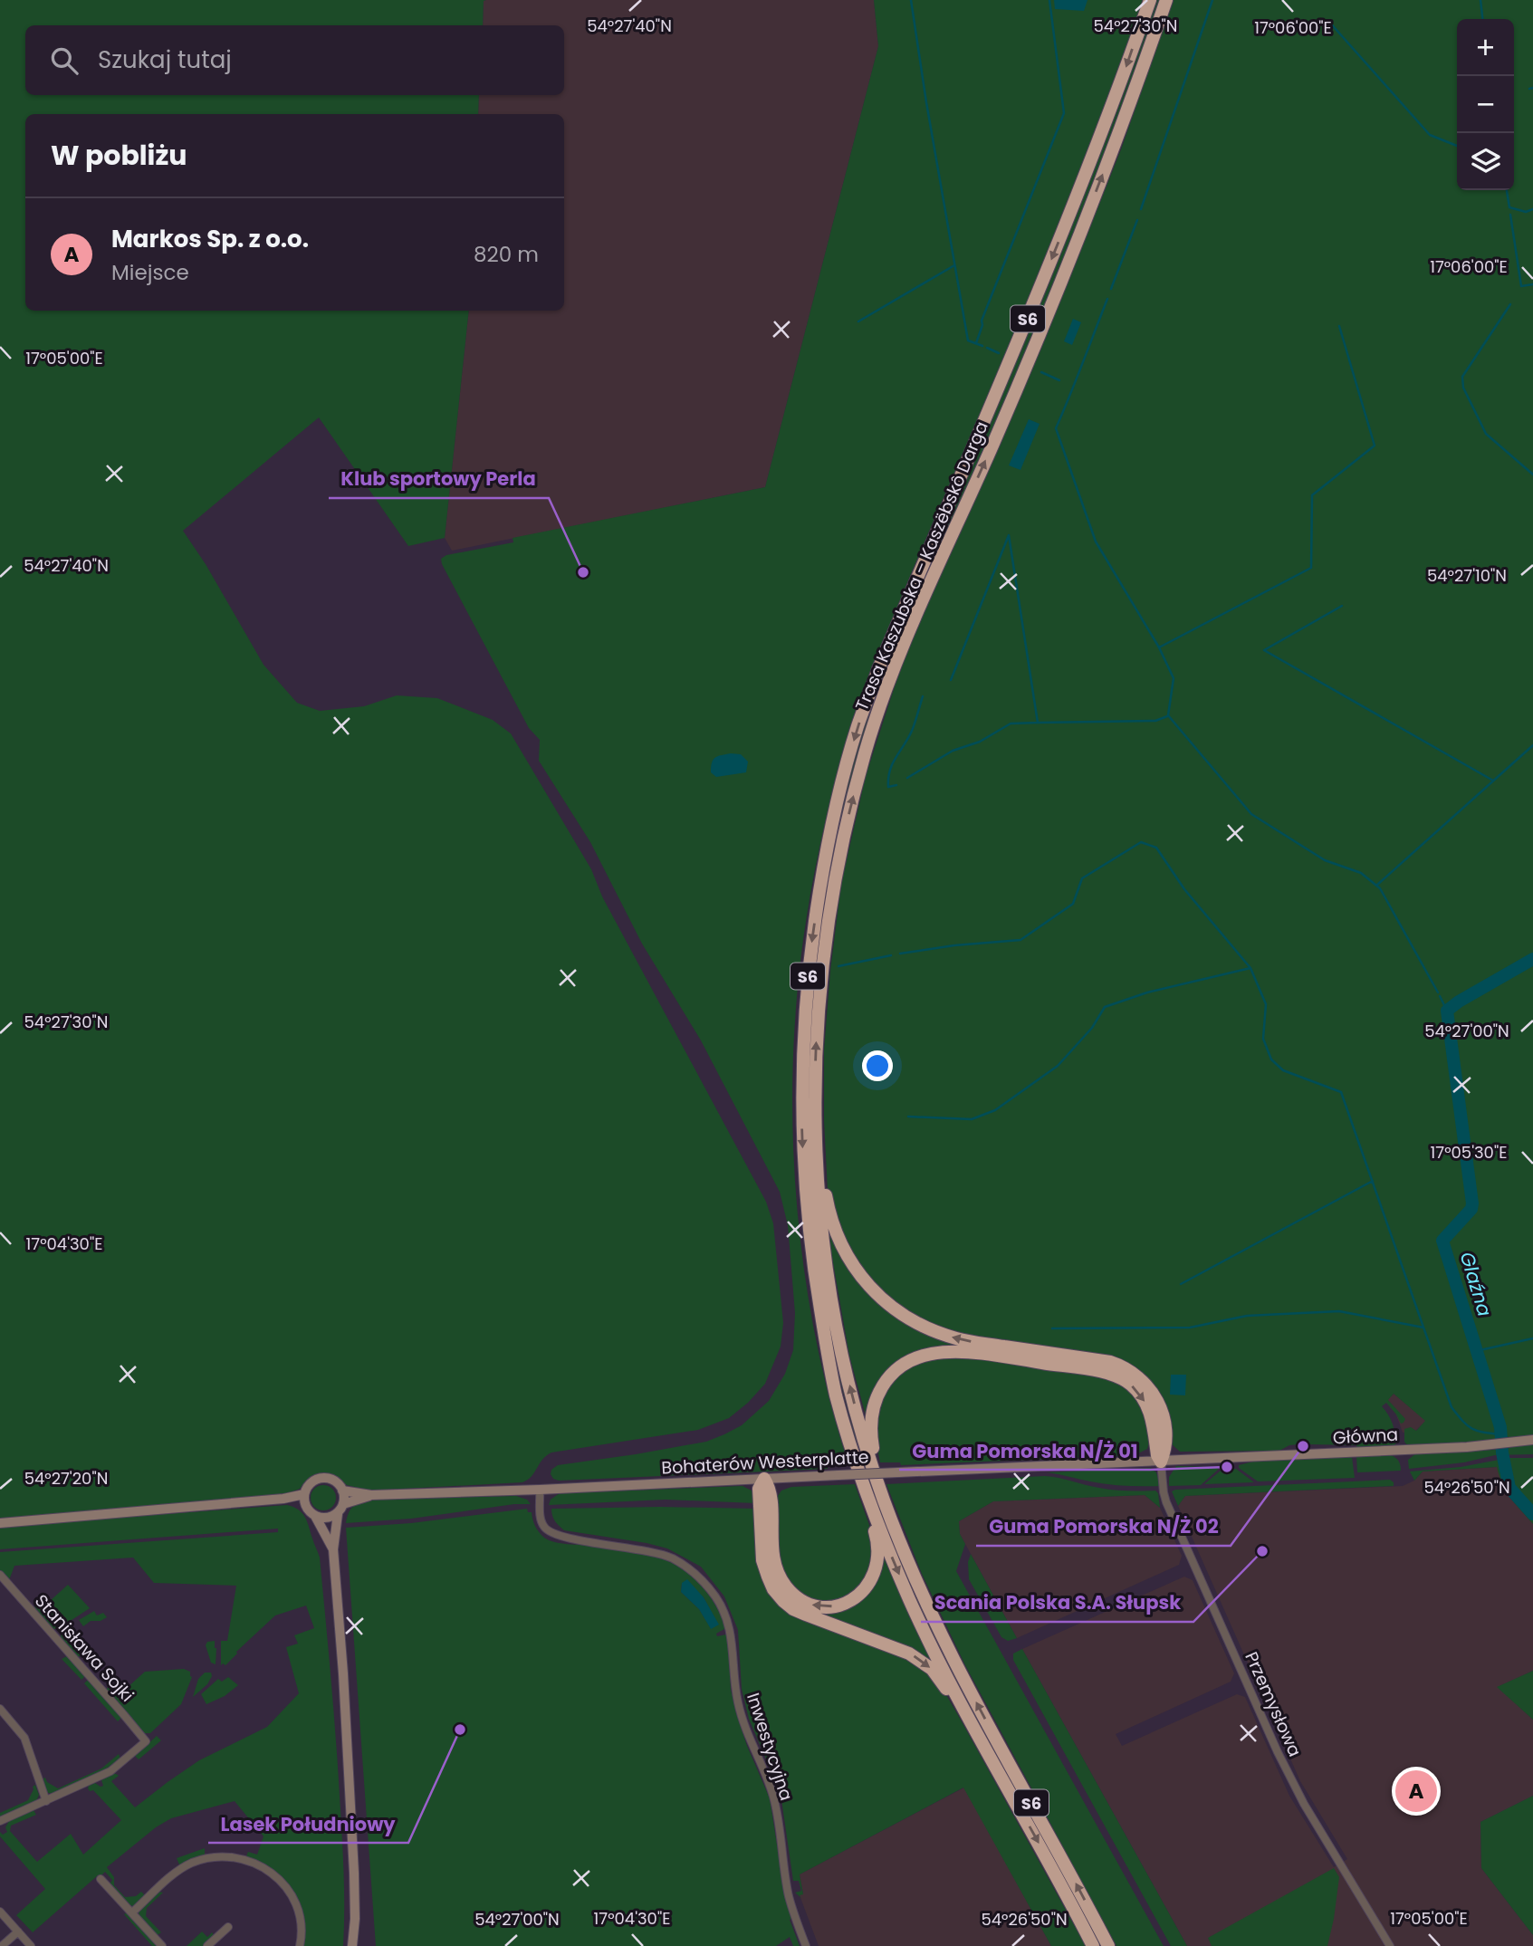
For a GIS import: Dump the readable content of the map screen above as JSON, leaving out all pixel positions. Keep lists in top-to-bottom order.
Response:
{
  "streets": {
    "highway": ["S6", "Trasa Kaszubska – Kaszëbskô Darga"],
    "main road": ["Główna", "Bohaterów Westerplatte"],
    "street": ["Stanisława Sojki", "Przemysłowa", "Inwestycyjna"]
  },
  "crossings": [
    ["Główna", "Bohaterów Westerplatte"],
    ["Główna", "Przemysłowa"],
    ["Bohaterów Westerplatte", "Przemysłowa"],
    ["Bohaterów Westerplatte", "Inwestycyjna"]
  ],
  "water": ["Glaźna"],
  "places": [
    "Klub sportowy Perla",
    "Guma Pomorska N/Ż 02",
    "Guma Pomorska N/Ż 01",
    "Scania Polska S.A. Słupsk",
    "Lasek Południowy"
  ],
  "page": {
    "map_buttons": ["+", "−"],
    "search": "Szukaj tutaj",
    "heading": "W pobliżu",
    "list": [
      {
        "mark": "A",
        "name": "Markos Sp. z o.o.",
        "note": "Miejsce",
        "value": "820 m"
      }
    ],
    "pins": "A"
  },
  "coordinates": [
    "54°27'40\"N",
    "54°27'30\"N",
    "17°06'00\"E",
    "17°05'00\"E",
    "54°27'10\"N",
    "54°27'00\"N",
    "17°05'30\"E",
    "17°04'30\"E",
    "54°27'20\"N",
    "54°26'50\"N"
  ]
}
